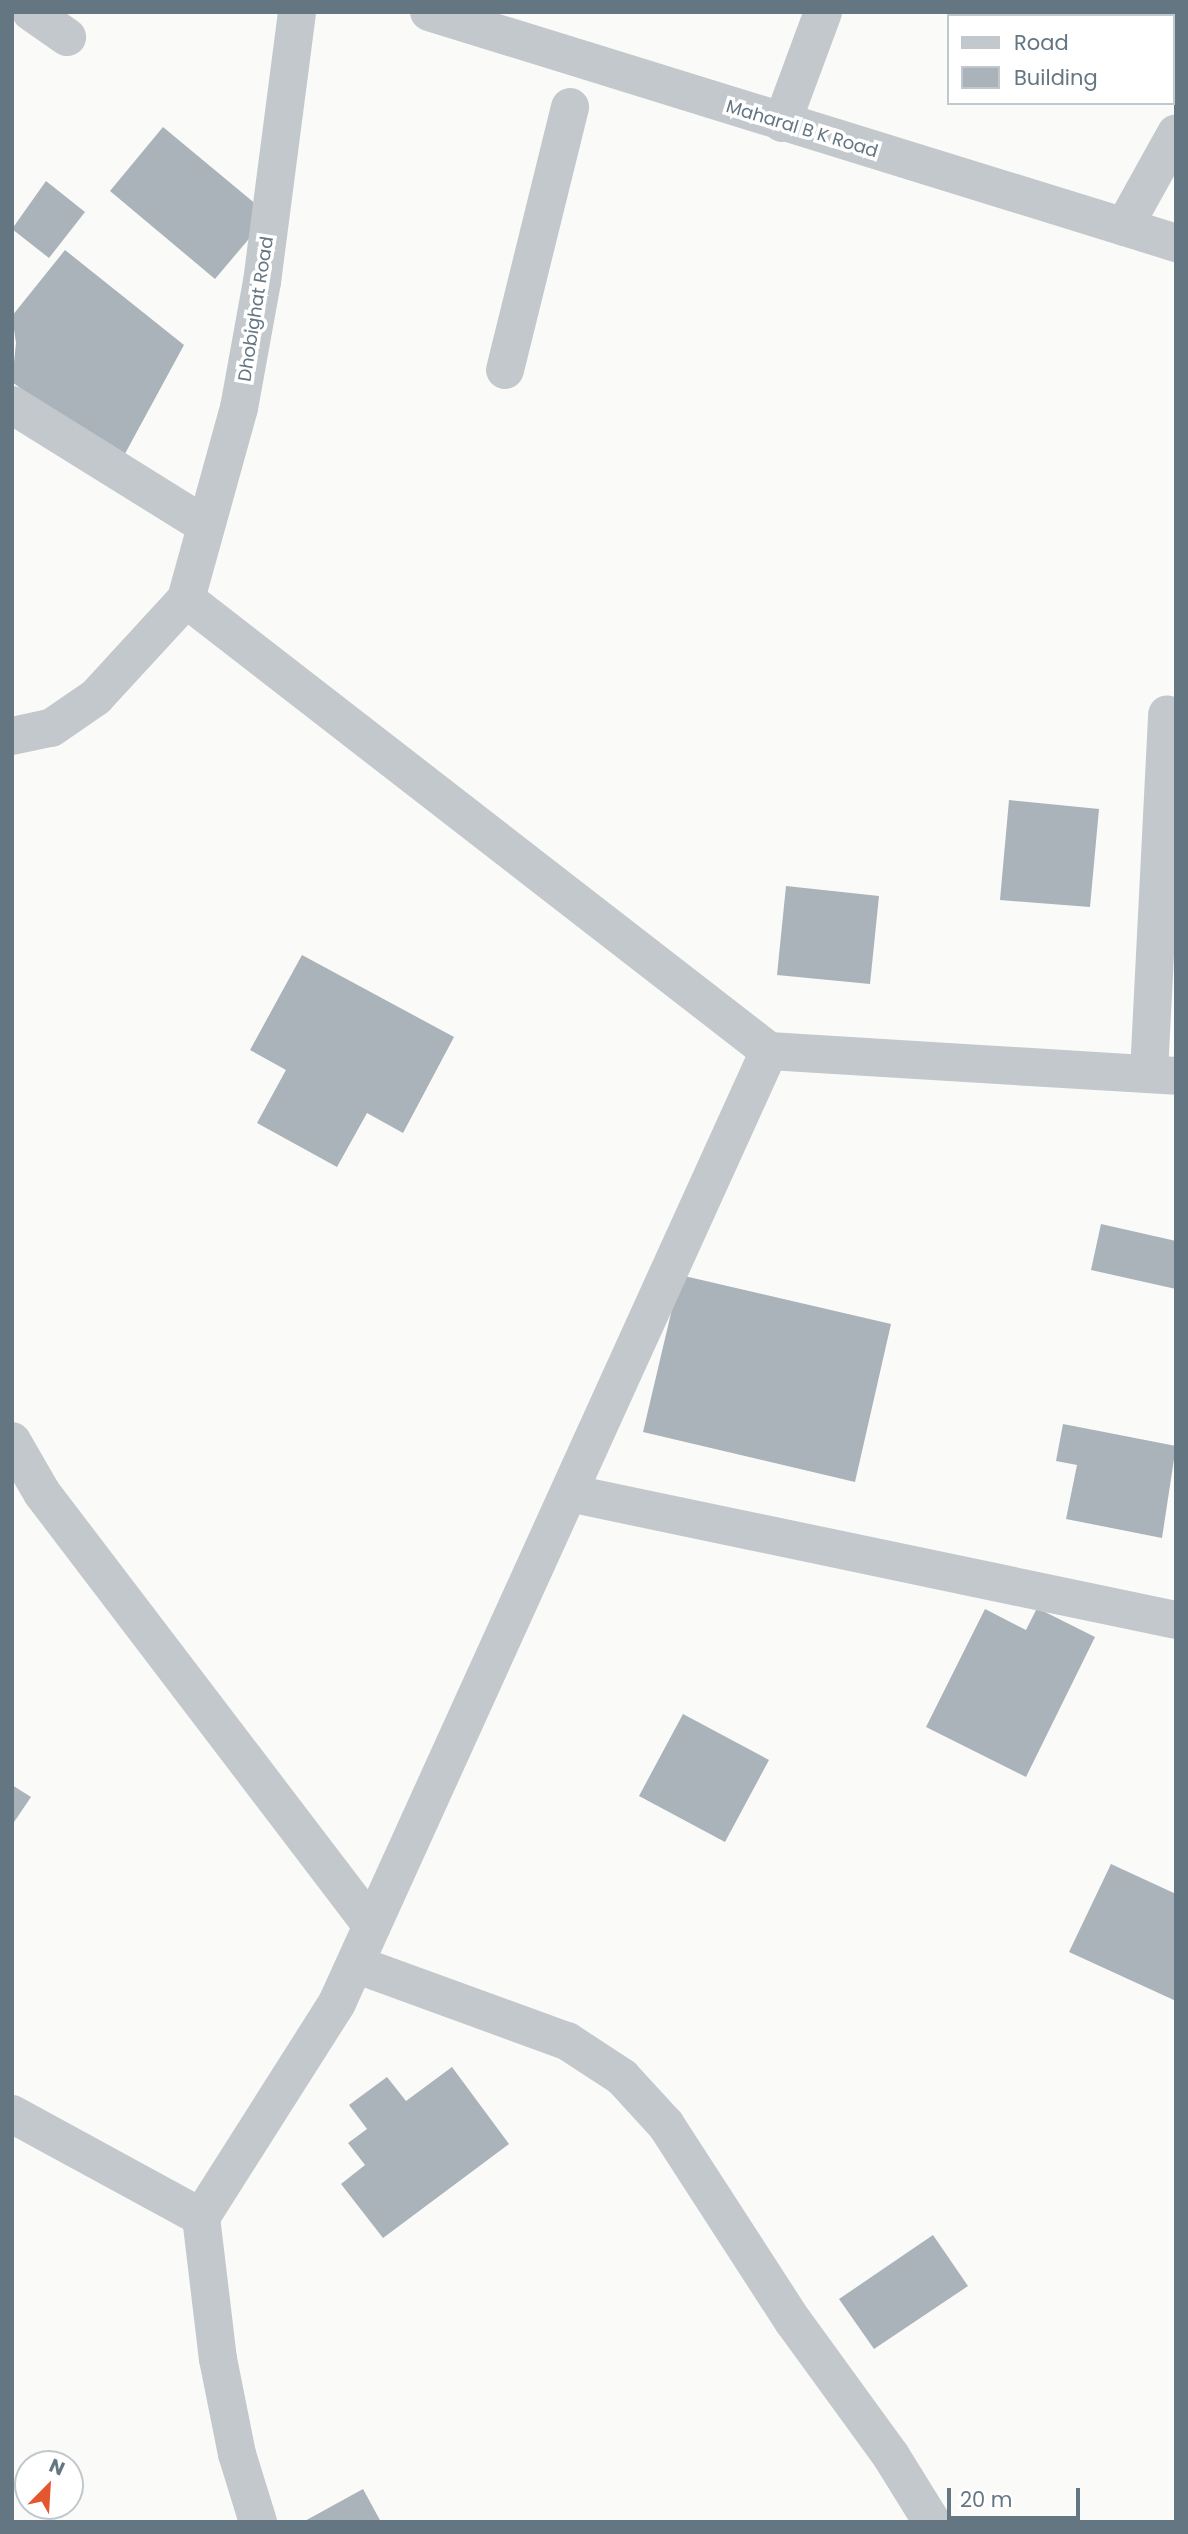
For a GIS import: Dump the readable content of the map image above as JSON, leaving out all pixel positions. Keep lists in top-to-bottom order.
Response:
{
  "streets": {
    "street": ["Maharal B K Road", "Dhobighat Road"]
  },
  "legend": ["Road", "Building"],
  "scale_bar": "20 m",
  "north": "top right"
}
